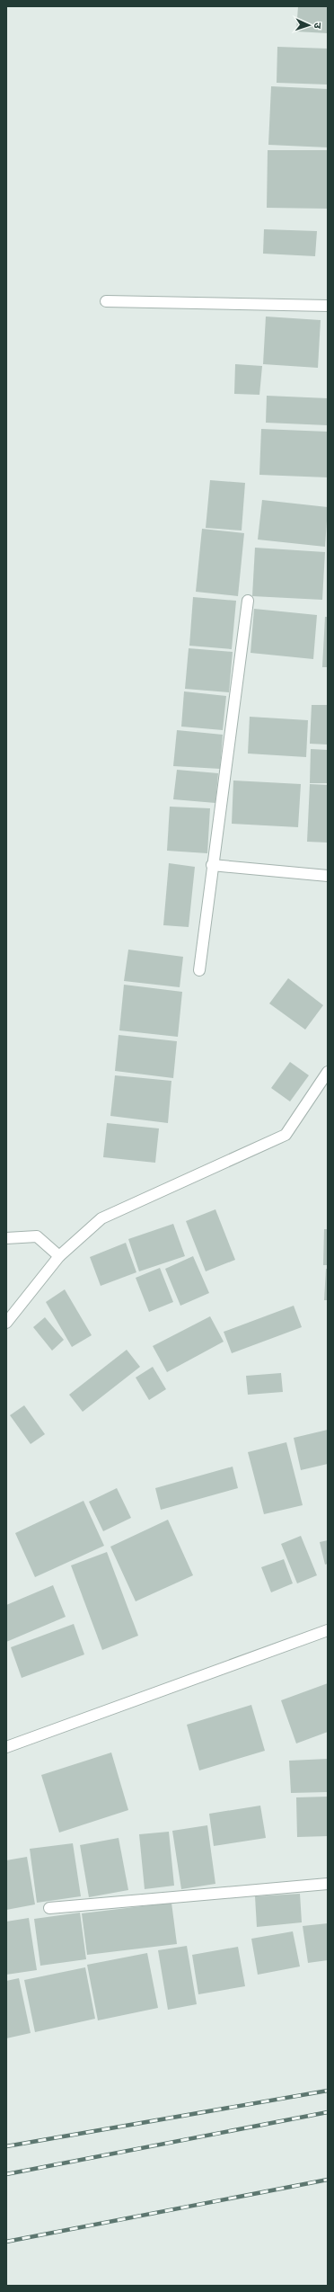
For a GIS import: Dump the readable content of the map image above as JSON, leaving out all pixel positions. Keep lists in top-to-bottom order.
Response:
{
  "north": "right"
}
